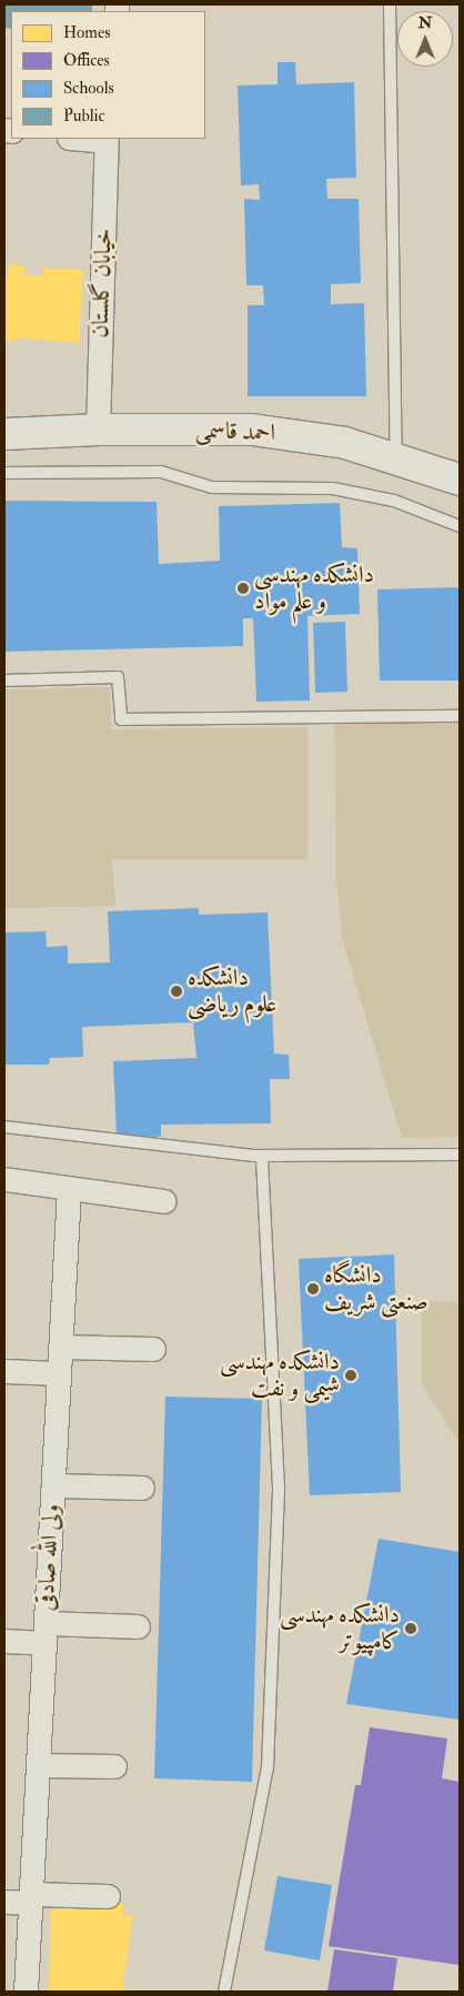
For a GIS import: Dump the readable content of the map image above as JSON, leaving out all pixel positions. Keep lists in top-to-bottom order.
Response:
{
  "streets": {
    "street": ["خیابان گلستان", "احمد قاسمی", "ولی الله صادقی"]
  },
  "crossings": [
    ["خیابان گلستان", "احمد قاسمی"]
  ],
  "places": [
    "دانشکده مهندسی و علم مواد",
    "دانشکده علوم ریاضی",
    "دانشگاه صنعتی شریف",
    "دانشکده مهندسی شیمی و نفت",
    "دانشکده مهندسی کامپیوتر"
  ],
  "legend": [
    "Homes",
    "Offices",
    "Schools",
    "Public"
  ],
  "north": "top"
}
